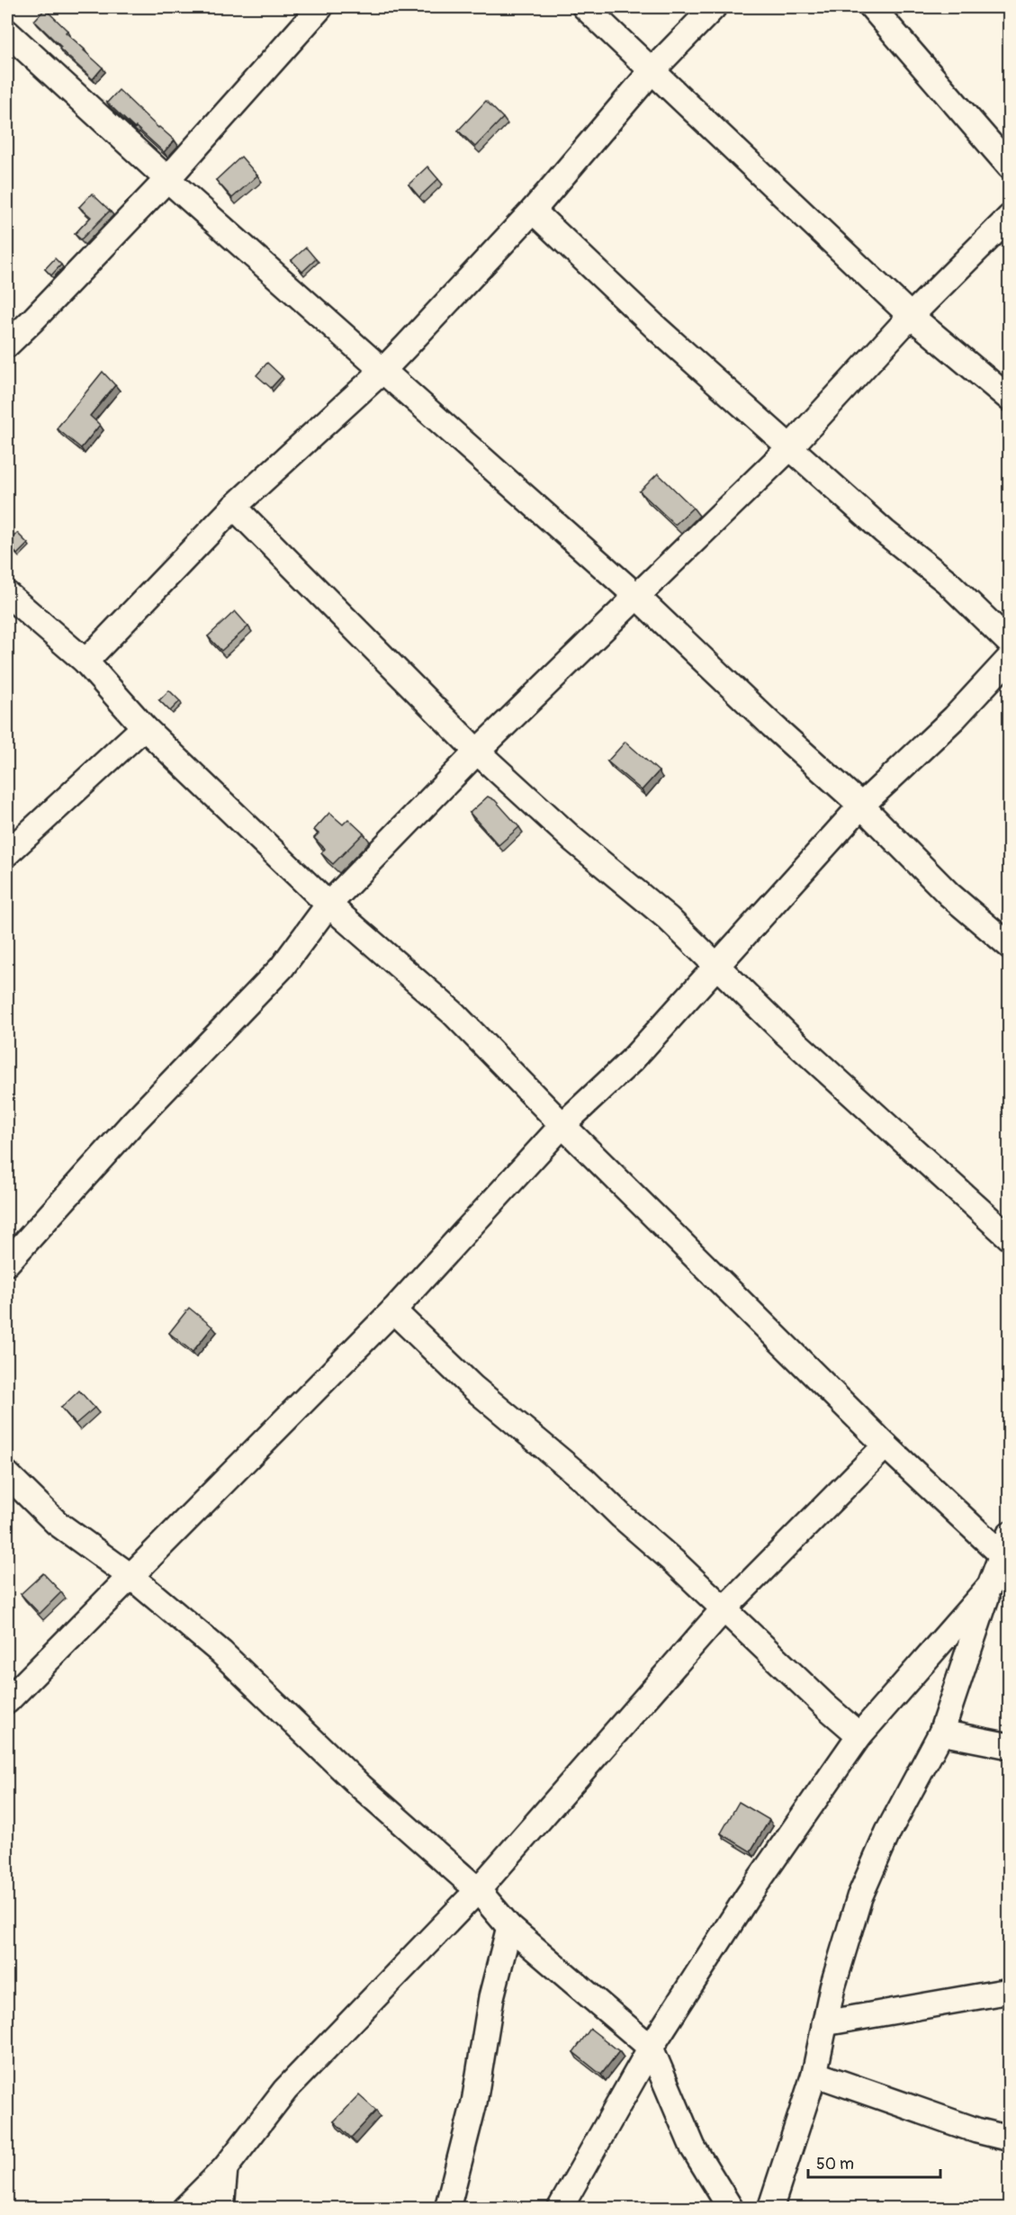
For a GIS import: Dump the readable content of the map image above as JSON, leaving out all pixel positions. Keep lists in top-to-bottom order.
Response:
{
  "scale_bar": "50 m"
}
